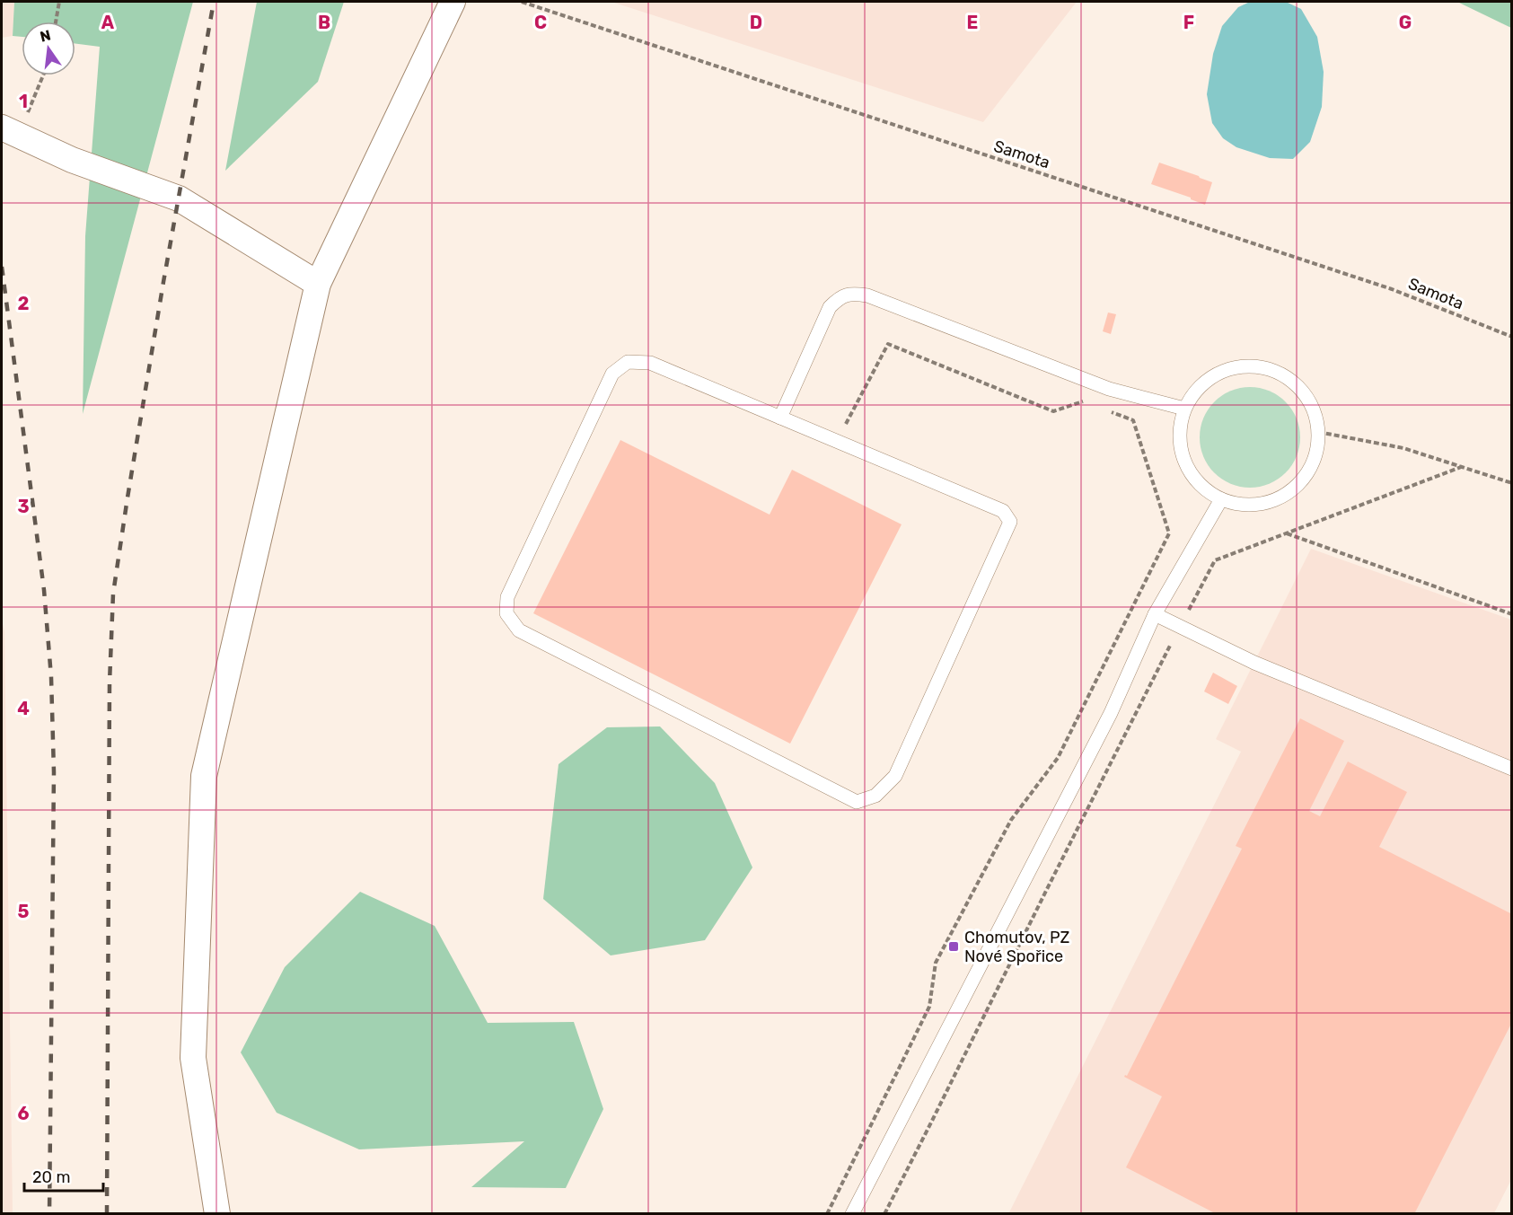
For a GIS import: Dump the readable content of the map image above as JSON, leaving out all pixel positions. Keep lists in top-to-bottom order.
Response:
{
  "streets": {
    "path": ["Samota"]
  },
  "places": {
    "transit": ["Chomutov, PZ Nové Spořice"]
  },
  "scale_bar": "20 m",
  "north": "top",
  "grid": {
    "columns": [
      "A",
      "B",
      "C",
      "D",
      "E",
      "F",
      "G"
    ],
    "rows": [
      "1",
      "2",
      "3",
      "4",
      "5",
      "6"
    ]
  }
}
